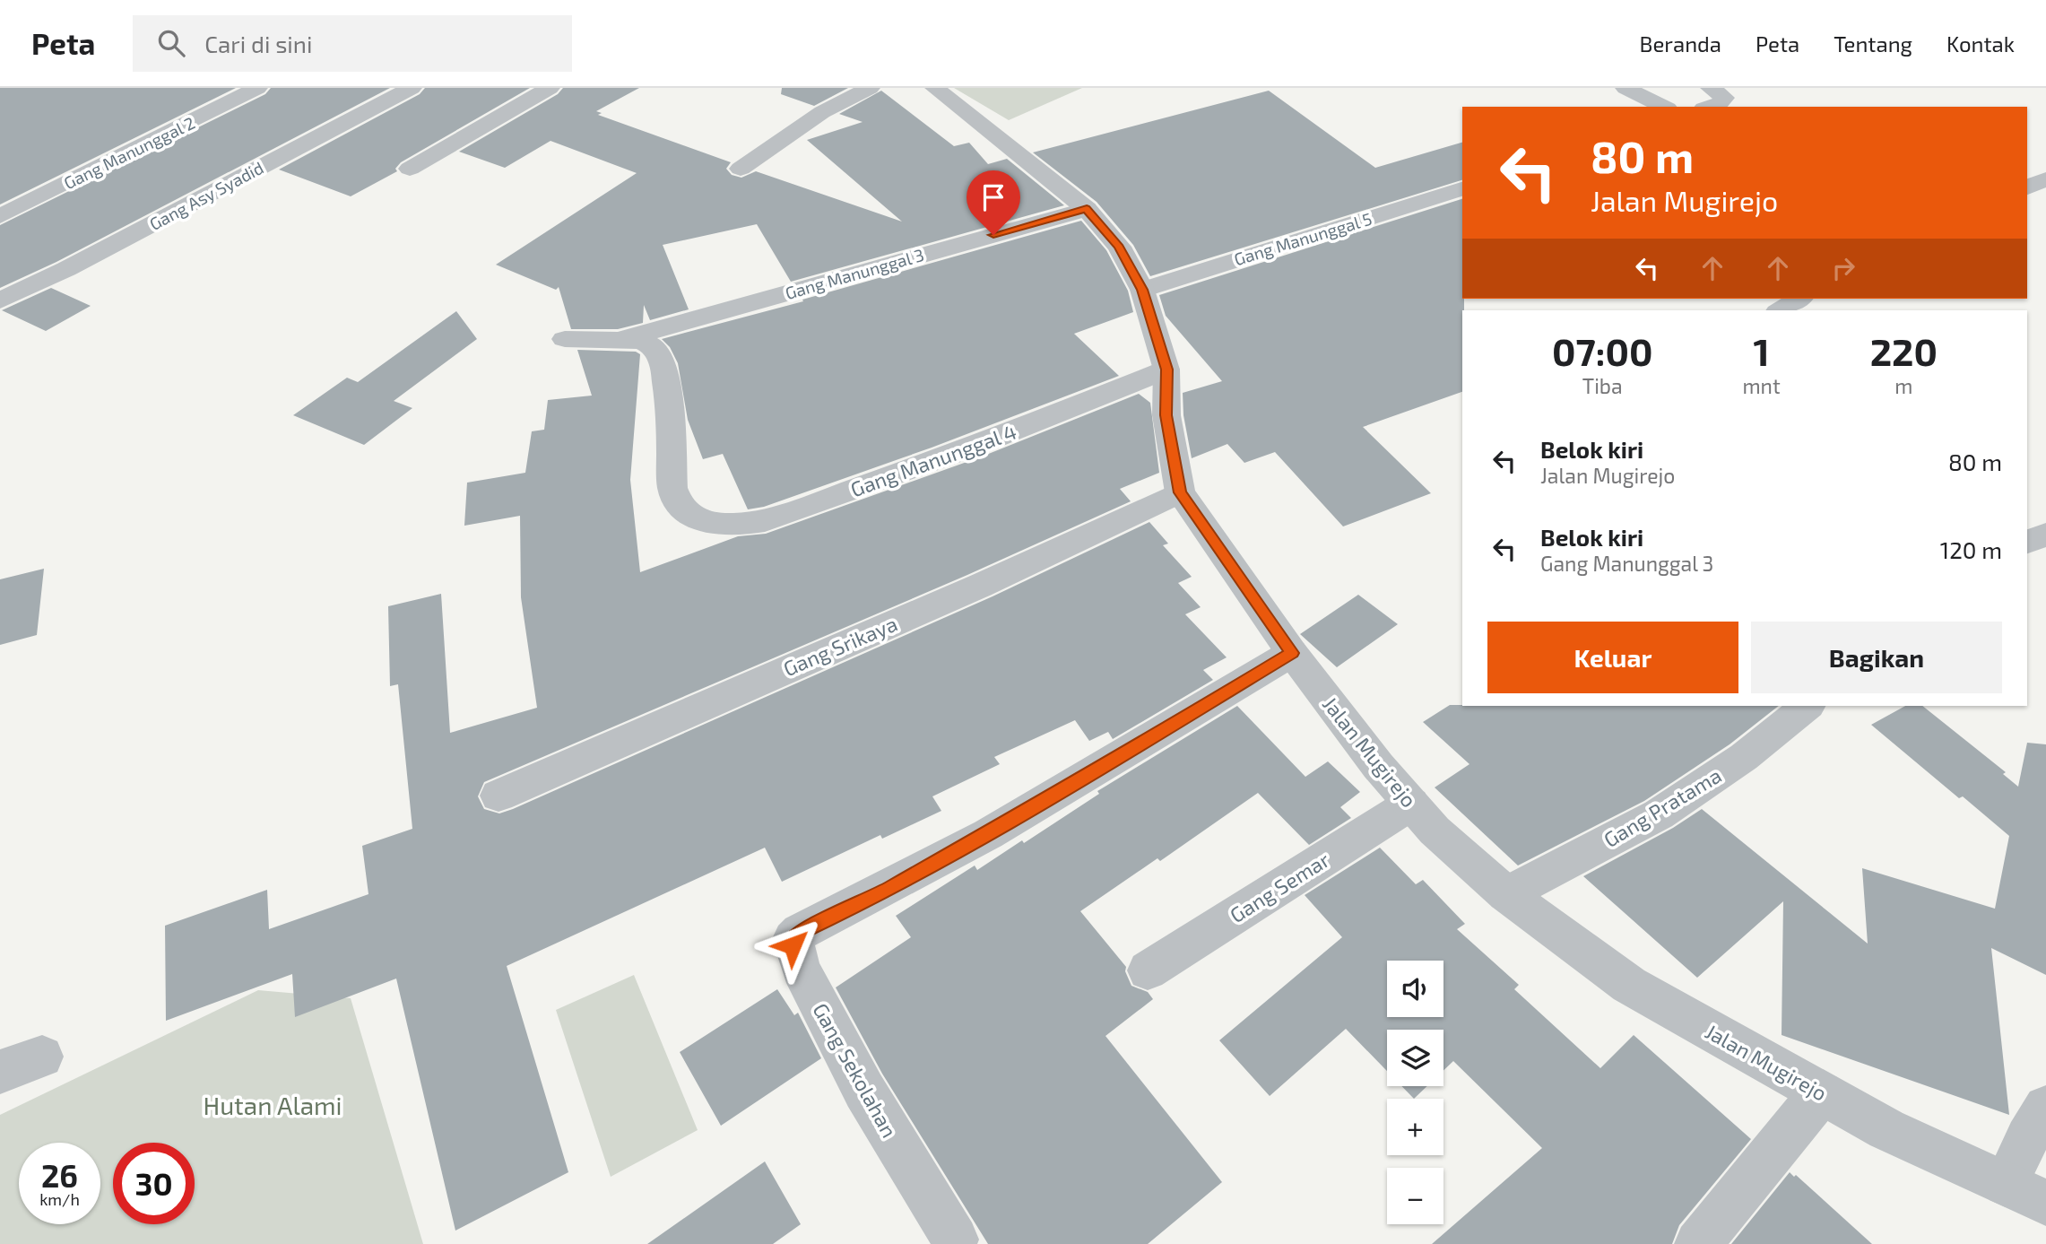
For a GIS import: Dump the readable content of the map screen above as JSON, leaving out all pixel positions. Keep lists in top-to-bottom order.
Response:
{
  "streets": {
    "street": [
      "Gang Manunggal 2",
      "Gang Asy Syadid",
      "Gang Manunggal 5",
      "Gang Manunggal 3",
      "Gang Manunggal 4",
      "Gang Srikaya",
      "Jalan Mugirejo",
      "Gang Pratama",
      "Gang Semar",
      "Gang Sekolahan"
    ]
  },
  "crossings": [
    ["Gang Manunggal 5", "Jalan Mugirejo"],
    ["Gang Manunggal 3", "Gang Manunggal 4"],
    ["Gang Manunggal 3", "Jalan Mugirejo"],
    ["Gang Manunggal 4", "Jalan Mugirejo"],
    ["Gang Srikaya", "Jalan Mugirejo"],
    ["Jalan Mugirejo", "Gang Pratama"],
    ["Jalan Mugirejo", "Gang Semar"],
    ["Jalan Mugirejo", "Gang Sekolahan"]
  ],
  "parks": ["Hutan Alami"],
  "page": {
    "header": "Peta",
    "search": "Cari di sini",
    "nav": [
      "Beranda",
      "Peta",
      "Tentang",
      "Kontak"
    ],
    "turn": ["80 m", "Jalan Mugirejo"],
    "eta": [
      "07:00",
      "Tiba",
      "1",
      "mnt",
      "220",
      "m"
    ],
    "list": [
      {
        "name": "Belok kiri",
        "note": "Jalan Mugirejo",
        "value": "80 m"
      },
      {
        "name": "Belok kiri",
        "note": "Gang Manunggal 3",
        "value": "120 m"
      }
    ],
    "buttons": ["Keluar", "Bagikan"],
    "map_buttons": ["+", "−"],
    "speed": "26 km/h",
    "limit": "30"
  }
}
